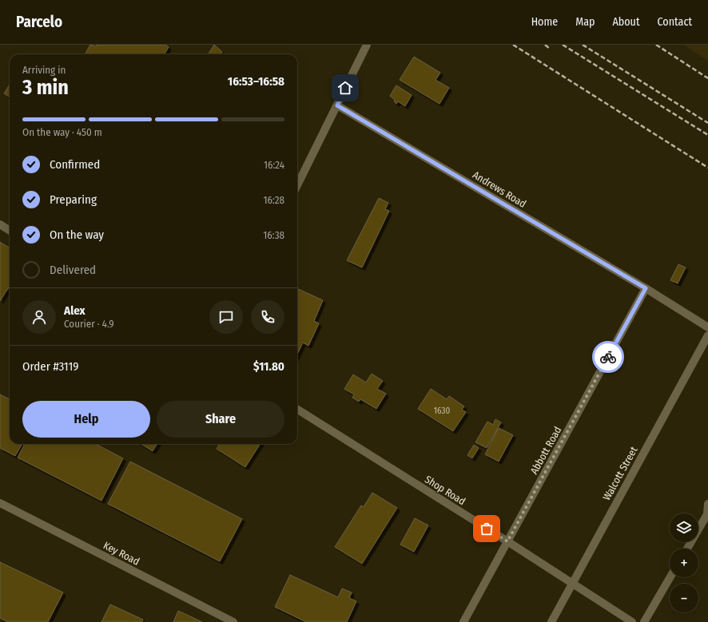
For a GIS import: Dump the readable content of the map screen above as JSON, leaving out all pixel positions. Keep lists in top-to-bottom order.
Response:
{
  "streets": {
    "street": [
      "Andrews Road",
      "Abbott Road",
      "Walcott Street",
      "Shop Road",
      "Key Road"
    ]
  },
  "crossings": [
    ["Andrews Road", "Abbott Road"],
    ["Abbott Road", "Shop Road"],
    ["Walcott Street", "Shop Road"]
  ],
  "house_numbers": ["1630"],
  "page": {
    "header": "Parcelo",
    "nav": [
      "Home",
      "Map",
      "About",
      "Contact"
    ],
    "heading": ["3 min", "Arriving in", "16:53–16:58"],
    "panel": [
      "Alex",
      "Courier · 4.9",
      "Order #3119",
      "$11.80"
    ],
    "bar": "On the way · 450 m",
    "list": [
      ["Confirmed", "16:24"],
      ["Preparing", "16:28"],
      ["On the way", "16:38"],
      "Delivered"
    ],
    "buttons": ["Help", "Share"],
    "map_buttons": ["+", "−"]
  }
}
